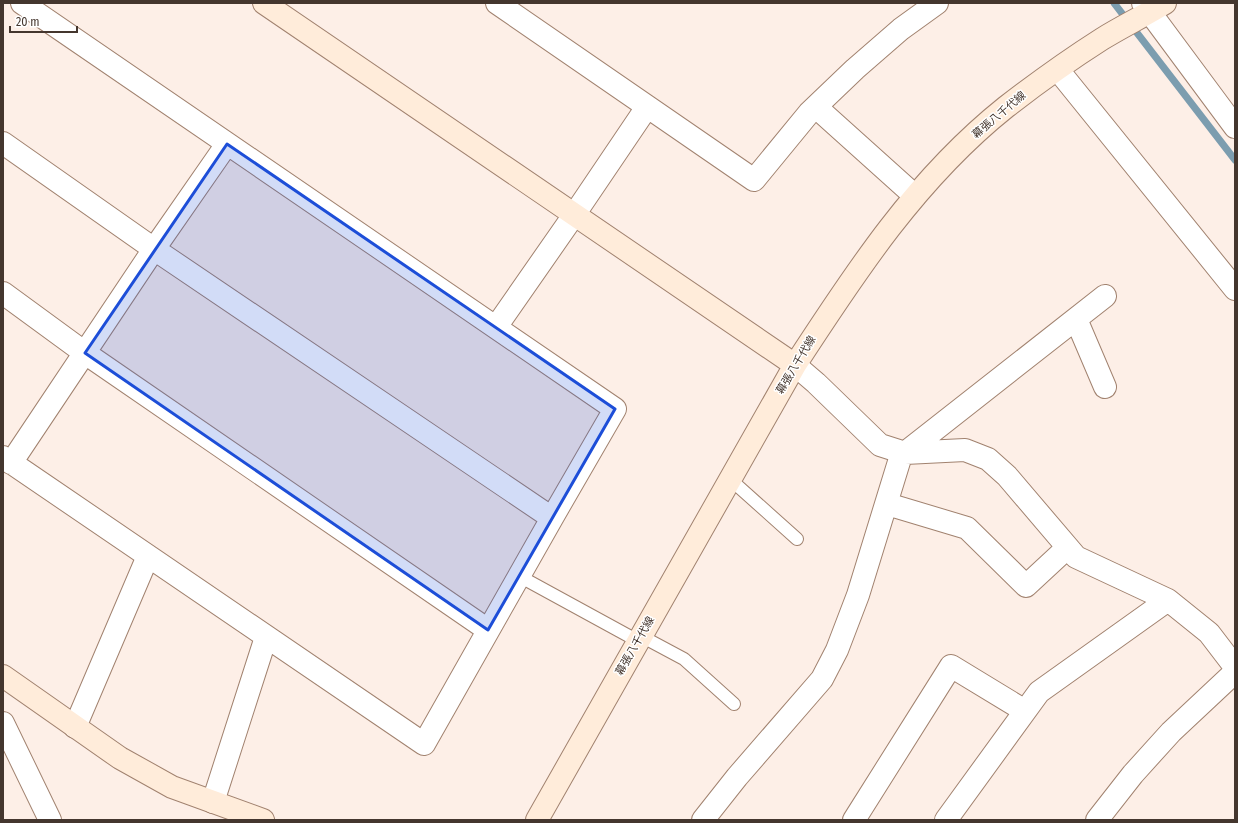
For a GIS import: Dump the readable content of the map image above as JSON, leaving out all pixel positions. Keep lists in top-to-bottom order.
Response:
{
  "streets": {
    "main road": ["幕張八千代線"]
  },
  "scale_bar": "20 m"
}
